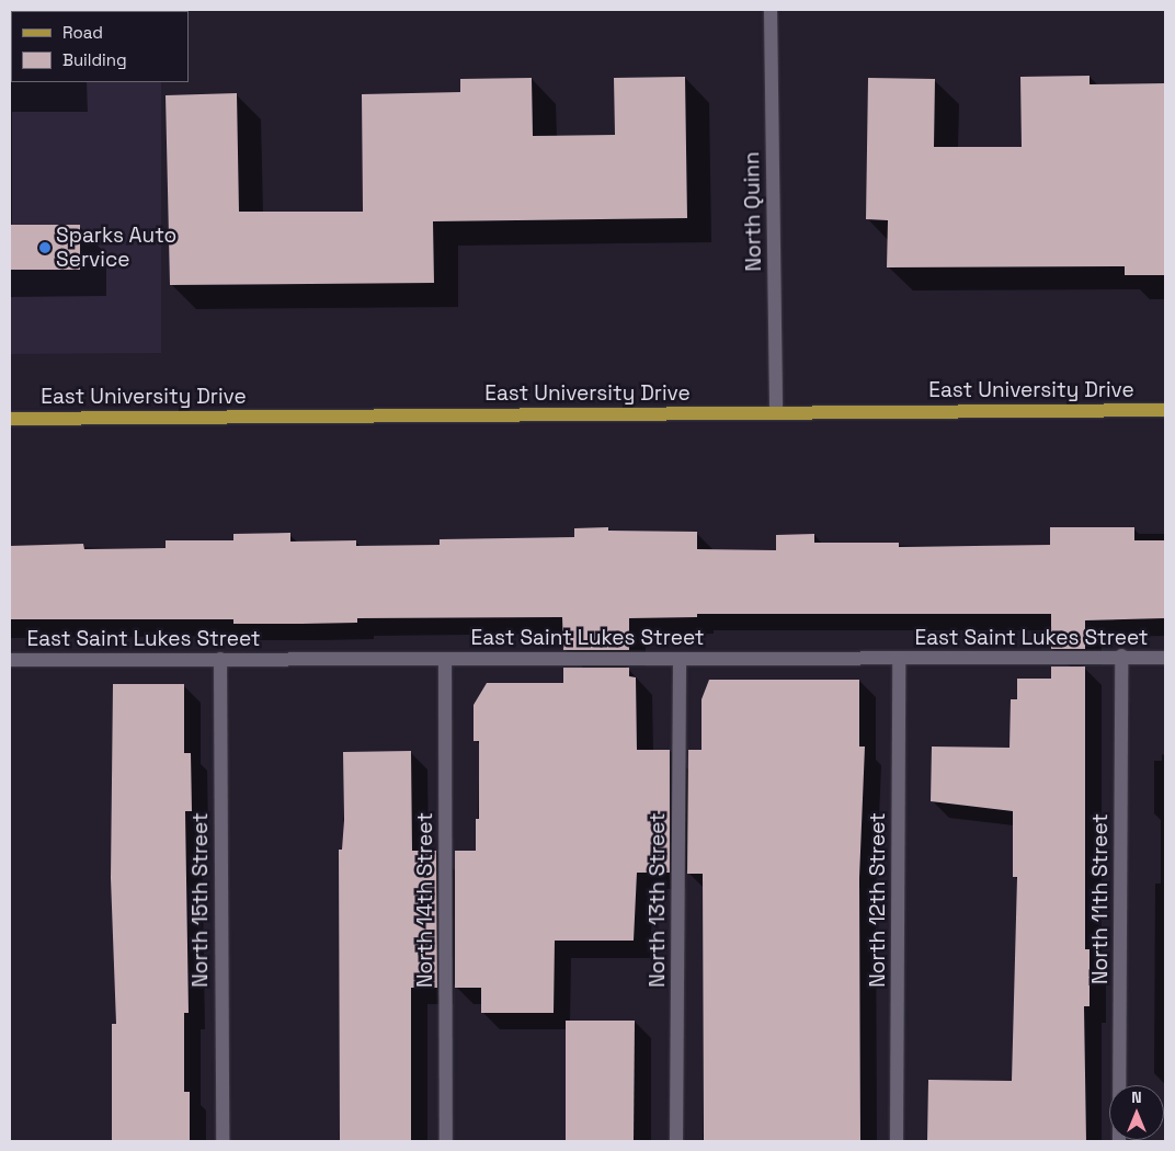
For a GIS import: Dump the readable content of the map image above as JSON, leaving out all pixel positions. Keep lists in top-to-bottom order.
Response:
{
  "streets": {
    "main road": ["East University Drive"],
    "street": [
      "North Quinn",
      "East Saint Lukes Street",
      "North 11th Street",
      "North 15th Street",
      "North 14th Street",
      "North 13th Street",
      "North 12th Street"
    ]
  },
  "crossings": [
    ["North Quinn", "East University Drive"],
    ["East Saint Lukes Street", "North 11th Street"],
    ["East Saint Lukes Street", "North 15th Street"],
    ["East Saint Lukes Street", "North 14th Street"],
    ["East Saint Lukes Street", "North 13th Street"],
    ["East Saint Lukes Street", "North 12th Street"]
  ],
  "places": ["Sparks Auto Service"],
  "legend": ["Road", "Building"],
  "north": "top"
}
